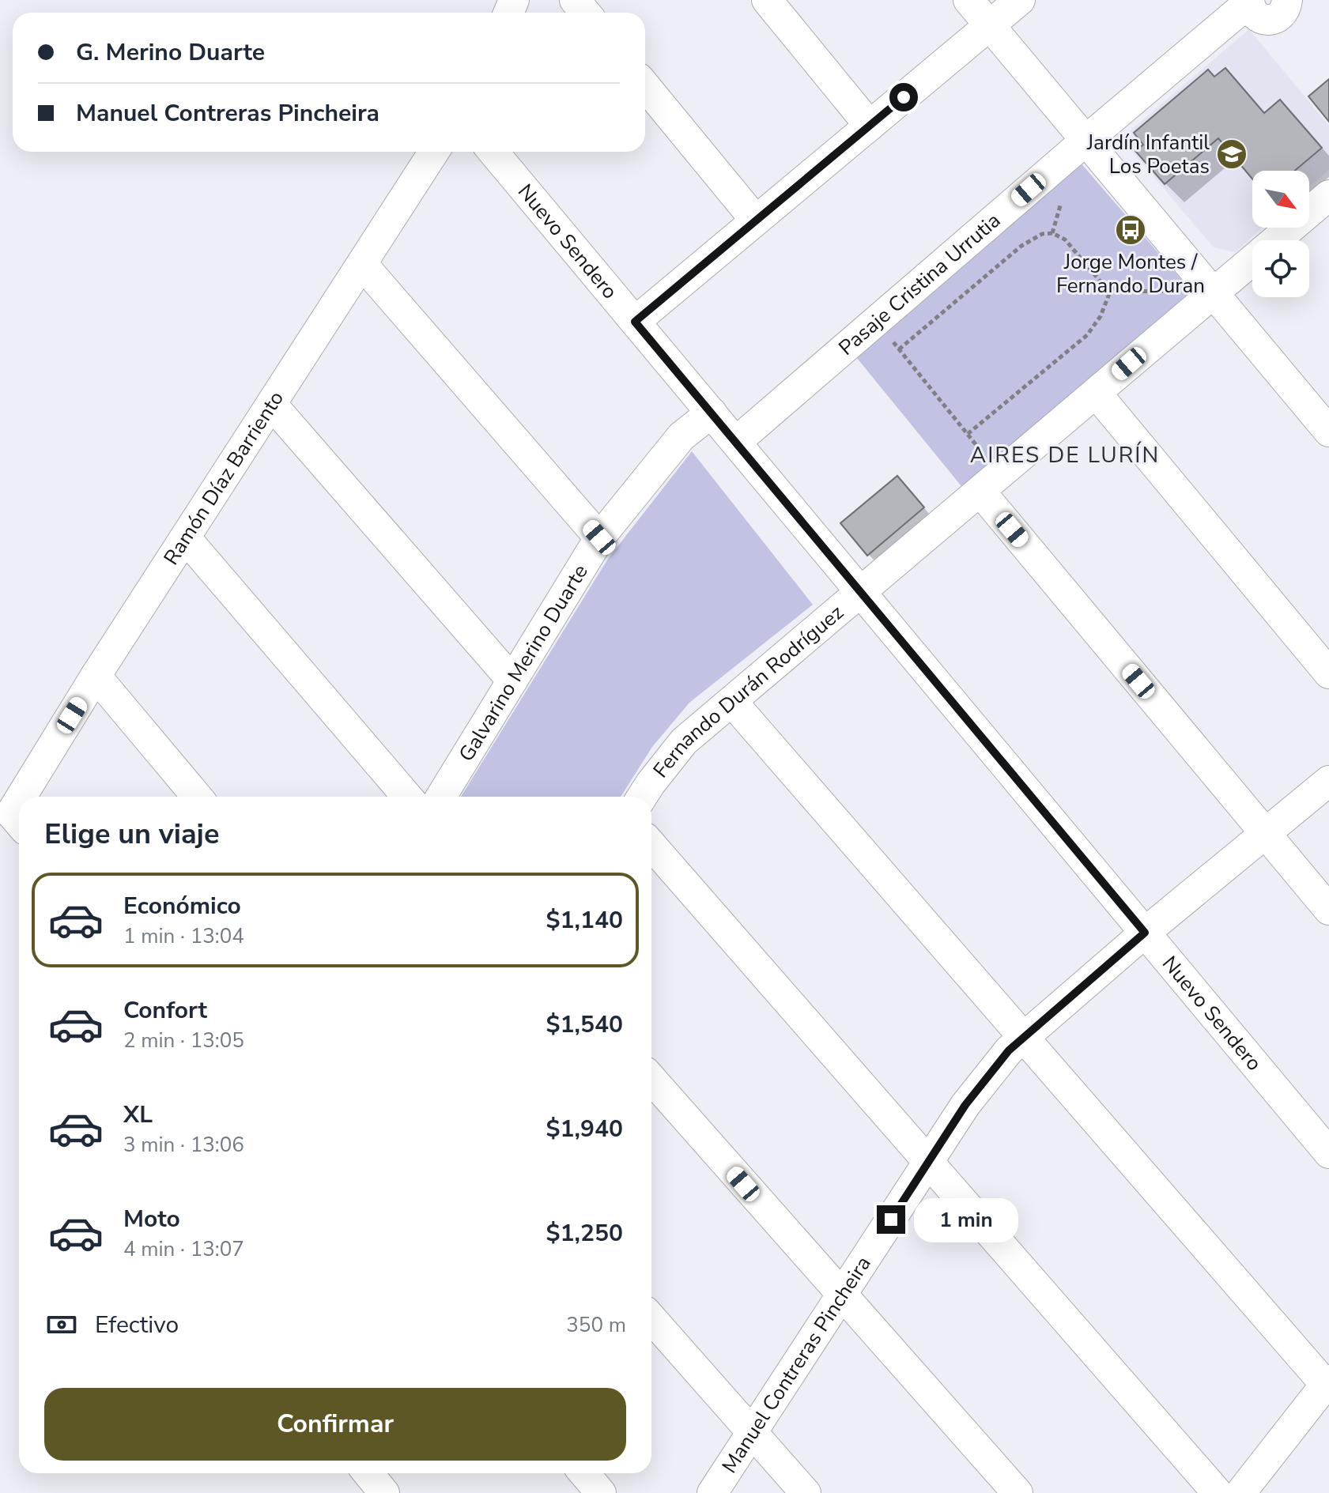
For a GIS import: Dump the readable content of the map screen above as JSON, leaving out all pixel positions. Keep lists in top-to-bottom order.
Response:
{
  "streets": {
    "street": [
      "Nuevo Sendero",
      "Pasaje Cristina Urrutia",
      "Ramón Díaz Barriento",
      "Galvarino Merino Duarte",
      "Fernando Durán Rodríguez",
      "Manuel Contreras Pincheira"
    ]
  },
  "crossings": [
    ["Nuevo Sendero", "Pasaje Cristina Urrutia"],
    ["Nuevo Sendero", "Galvarino Merino Duarte"],
    ["Nuevo Sendero", "Fernando Durán Rodríguez"],
    ["Nuevo Sendero", "Manuel Contreras Pincheira"]
  ],
  "districts": ["AIRES DE LURÍN"],
  "places": {
    "school or university": ["Jardín Infantil Los Poetas"],
    "bus stop": ["Jorge Montes / Fernando Duran"]
  },
  "north": "bottom right",
  "page": {
    "banner": ["G. Merino Duarte", "Manuel Contreras Pincheira"],
    "heading": "Elige un viaje",
    "list": [
      {
        "name": "Económico",
        "note": "1 min · 13:04",
        "value": "$1,140"
      },
      {
        "name": "Confort",
        "note": "2 min · 13:05",
        "value": "$1,540"
      },
      {
        "name": "XL",
        "note": "3 min · 13:06",
        "value": "$1,940"
      },
      {
        "name": "Moto",
        "note": "4 min · 13:07",
        "value": "$1,250"
      }
    ],
    "bubble": "1 min",
    "pay": ["Efectivo", "350 m"],
    "buttons": "Confirmar"
  }
}
